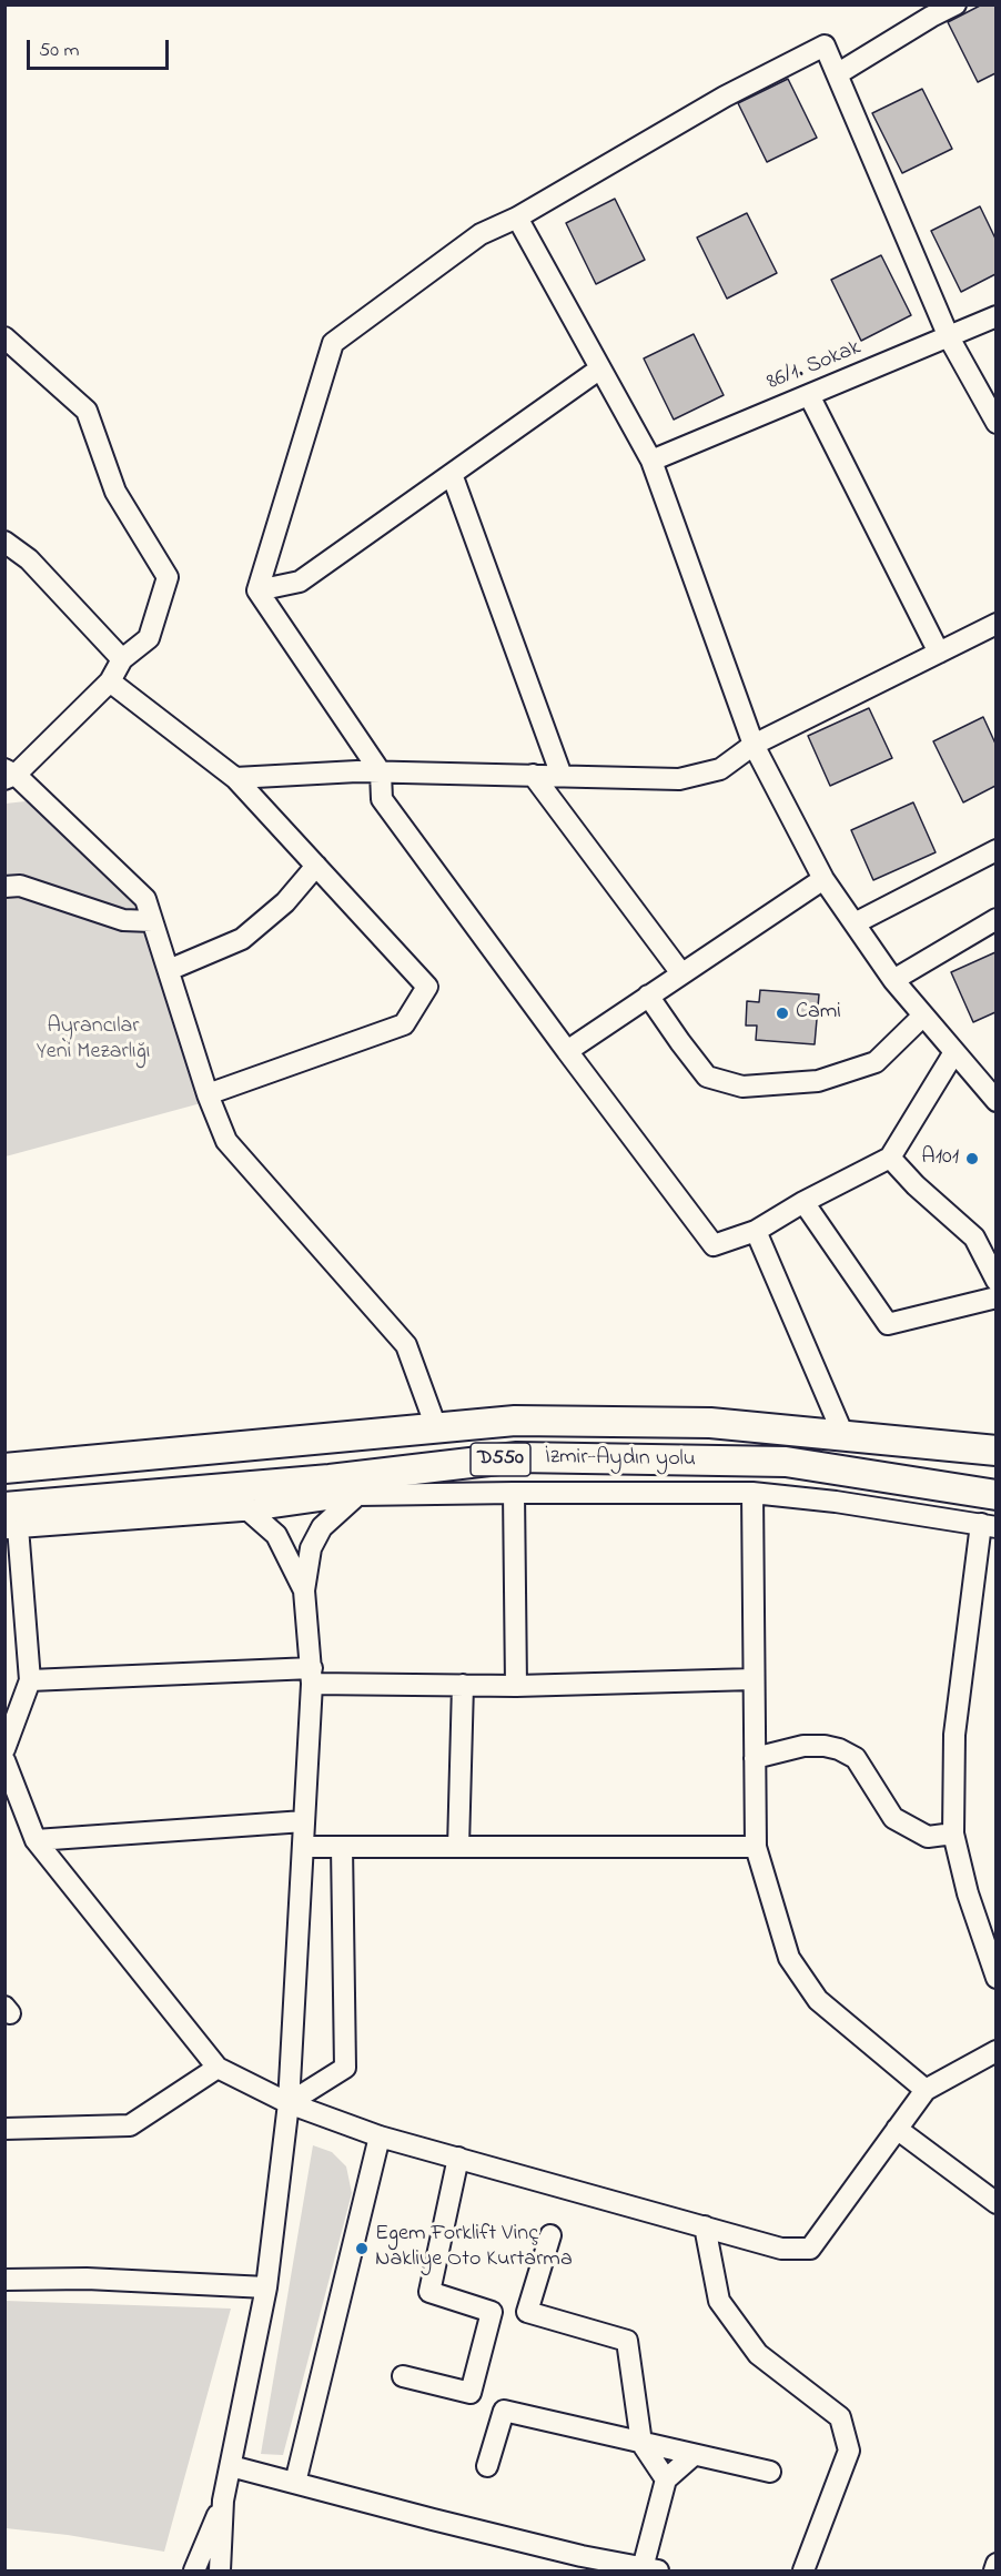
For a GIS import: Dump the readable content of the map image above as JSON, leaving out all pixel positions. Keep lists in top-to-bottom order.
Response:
{
  "streets": {
    "highway": ["D550", "İzmir-Aydın yolu"],
    "street": ["86/1. Sokak"]
  },
  "parks": ["Ayrancılar Yeni Mezarlığı"],
  "places": ["Cami", "A101", "Egem Forklift Vinç Nakliye Oto Kurtarma"],
  "scale_bar": "50 m"
}
